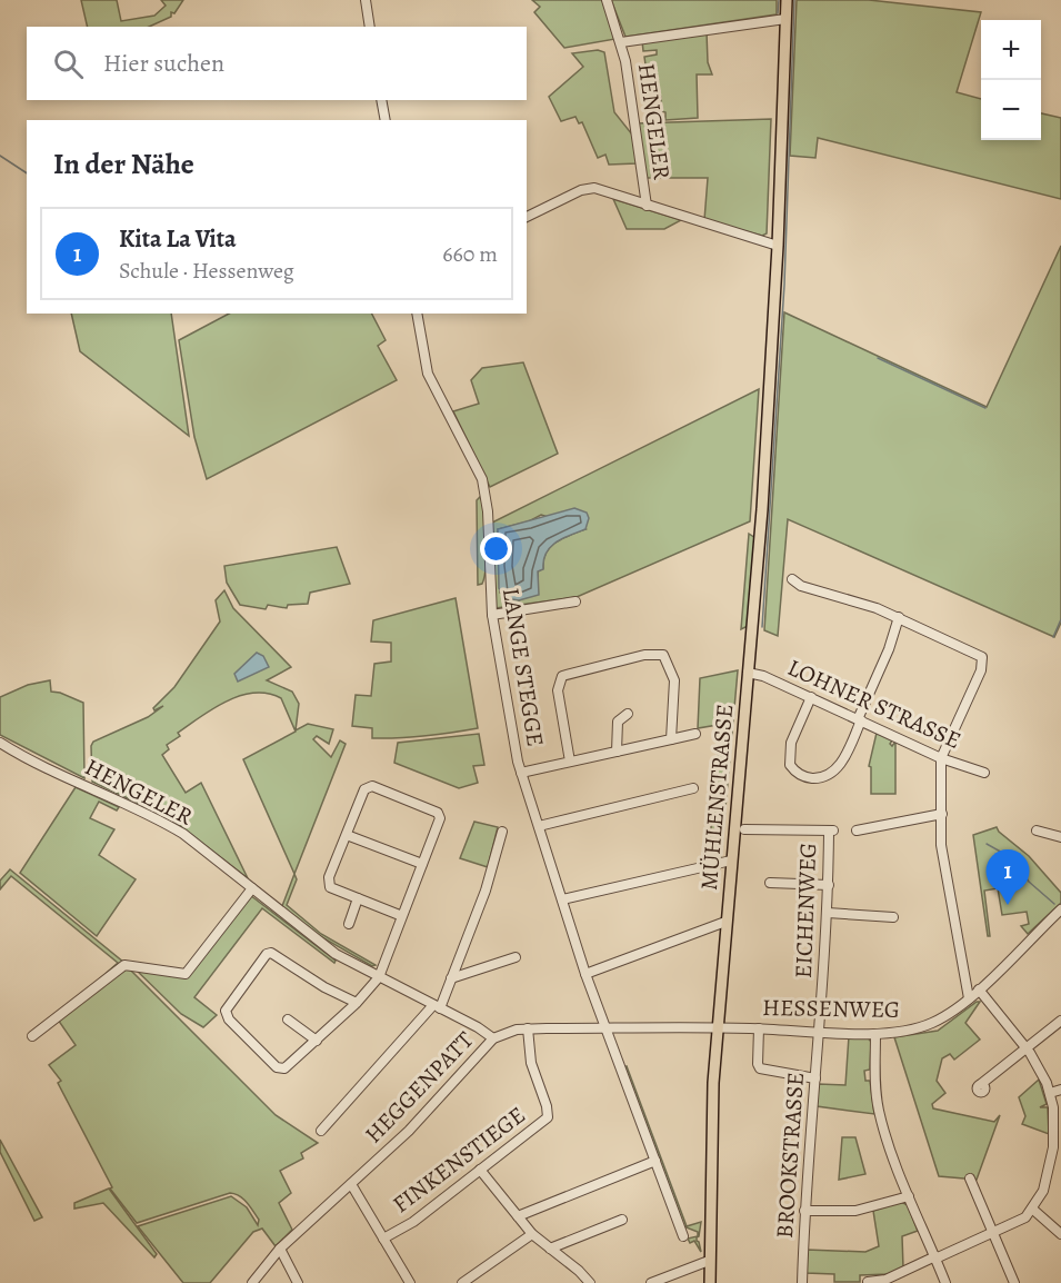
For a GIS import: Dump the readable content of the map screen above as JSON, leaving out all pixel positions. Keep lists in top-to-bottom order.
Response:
{
  "streets": {
    "main road": ["MÜHLENSTRASSE"],
    "street": [
      "HENGELER",
      "LANGE STEGGE",
      "LOHNER STRASSE",
      "EICHENWEG",
      "HESSENWEG",
      "HEGGENPATT",
      "BROOKSTRASSE",
      "FINKENSTIEGE"
    ]
  },
  "crossings": [
    ["HENGELER", "MÜHLENSTRASSE"],
    ["HENGELER", "HESSENWEG"],
    ["HENGELER", "HEGGENPATT"],
    ["LANGE STEGGE", "HESSENWEG"],
    ["LOHNER STRASSE", "MÜHLENSTRASSE"],
    ["MÜHLENSTRASSE", "HESSENWEG"],
    ["EICHENWEG", "HESSENWEG"],
    ["EICHENWEG", "BROOKSTRASSE"],
    ["HESSENWEG", "HEGGENPATT"],
    ["HESSENWEG", "BROOKSTRASSE"],
    ["HESSENWEG", "FINKENSTIEGE"]
  ],
  "page": {
    "map_buttons": ["+", "−"],
    "search": "Hier suchen",
    "heading": "In der Nähe",
    "list": [
      {
        "mark": "1",
        "name": "Kita La Vita",
        "note": "Schule · Hessenweg",
        "value": "660 m"
      }
    ],
    "pins": "1"
  }
}
